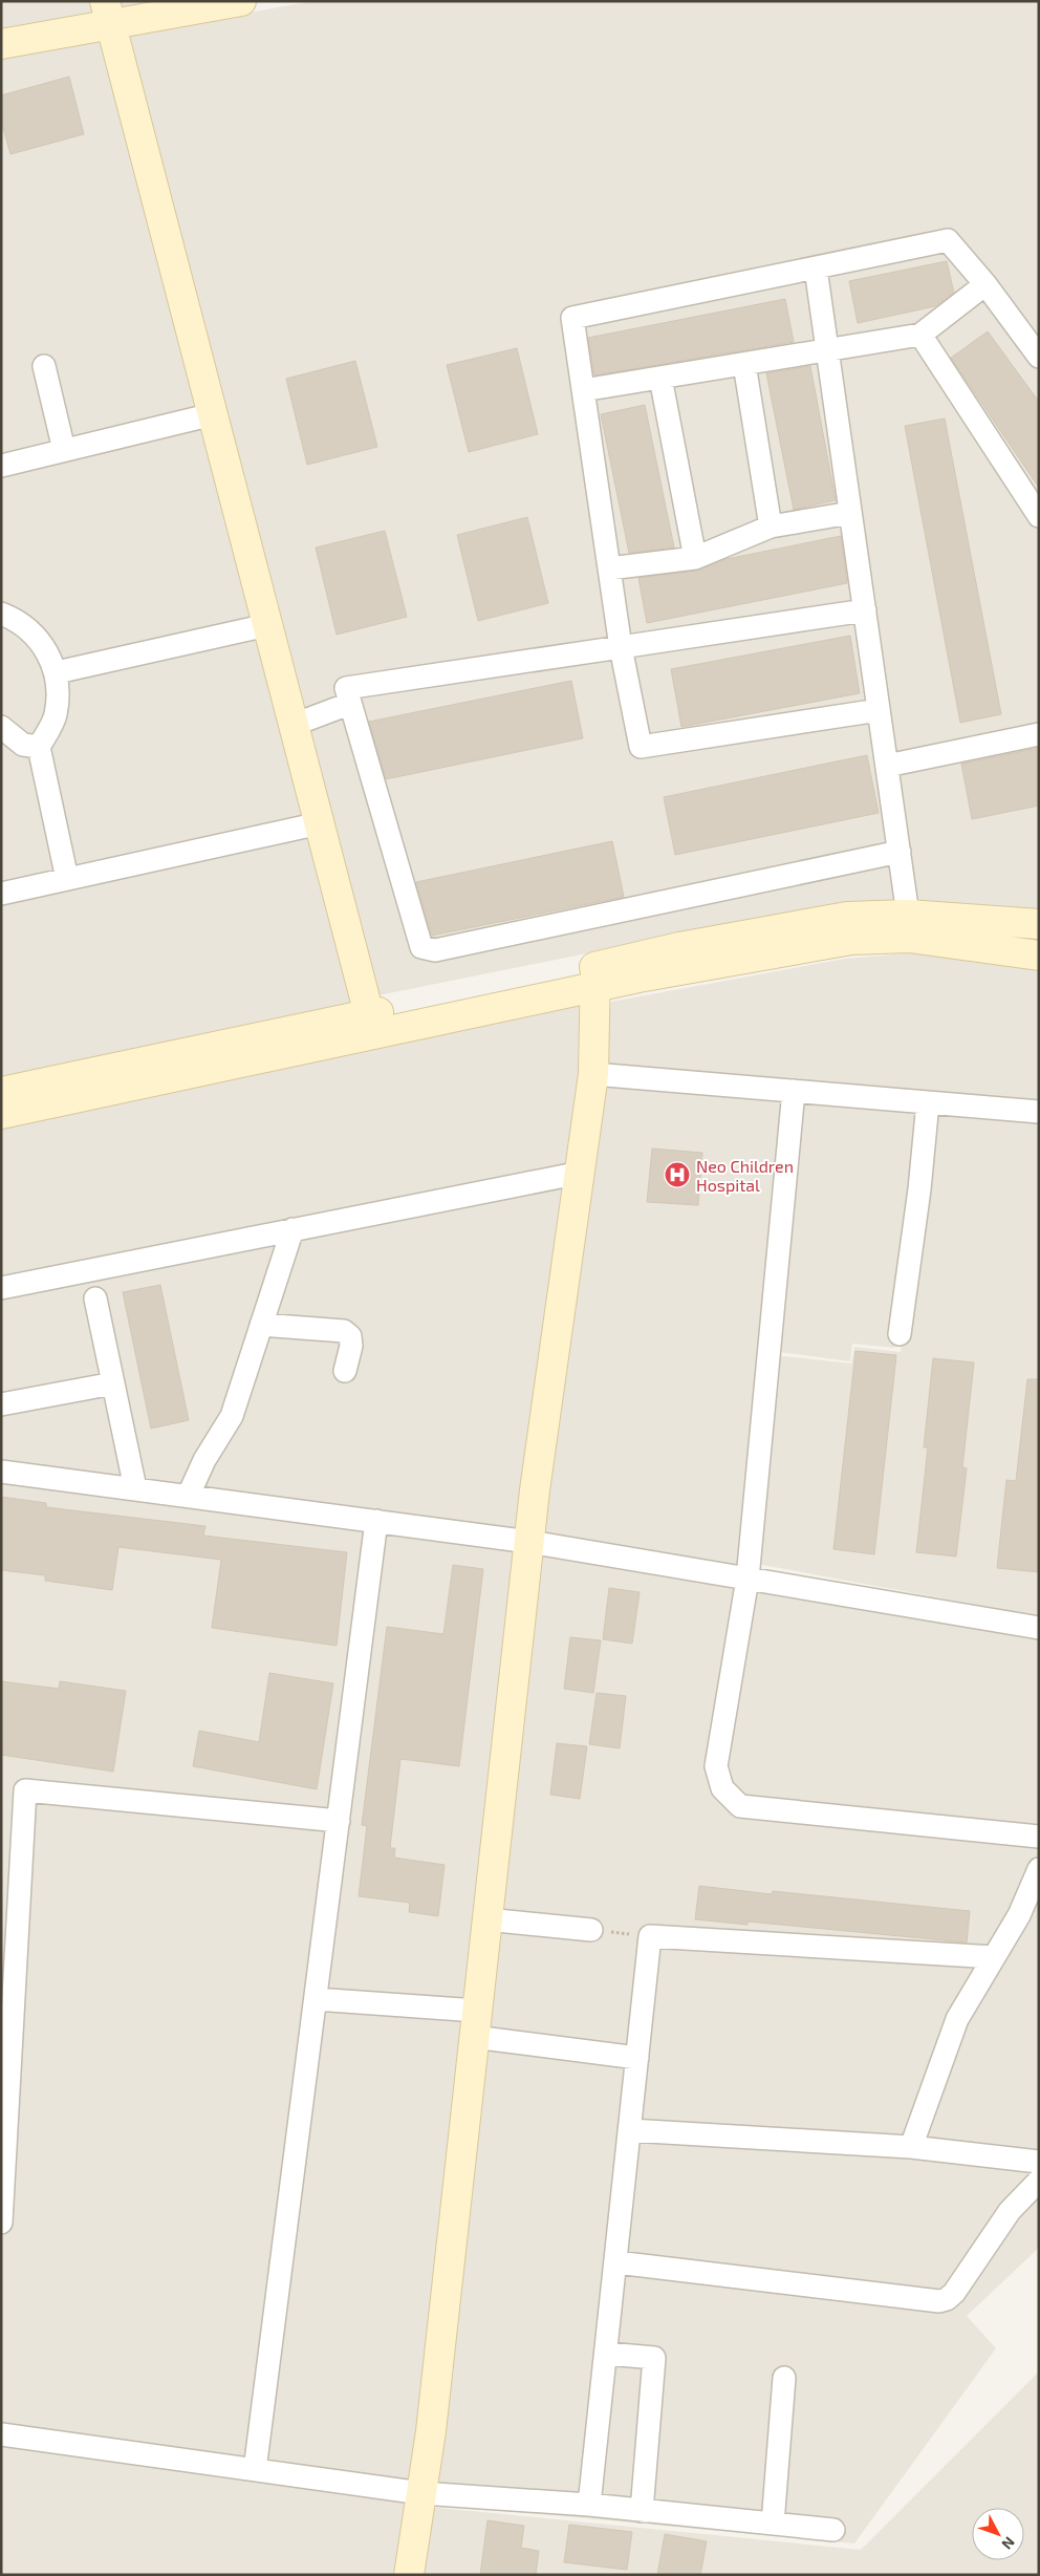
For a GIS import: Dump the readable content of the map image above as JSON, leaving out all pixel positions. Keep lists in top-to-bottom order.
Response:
{
  "places": {
    "hospital": ["Neo Children Hospital"]
  },
  "north": "bottom right"
}
